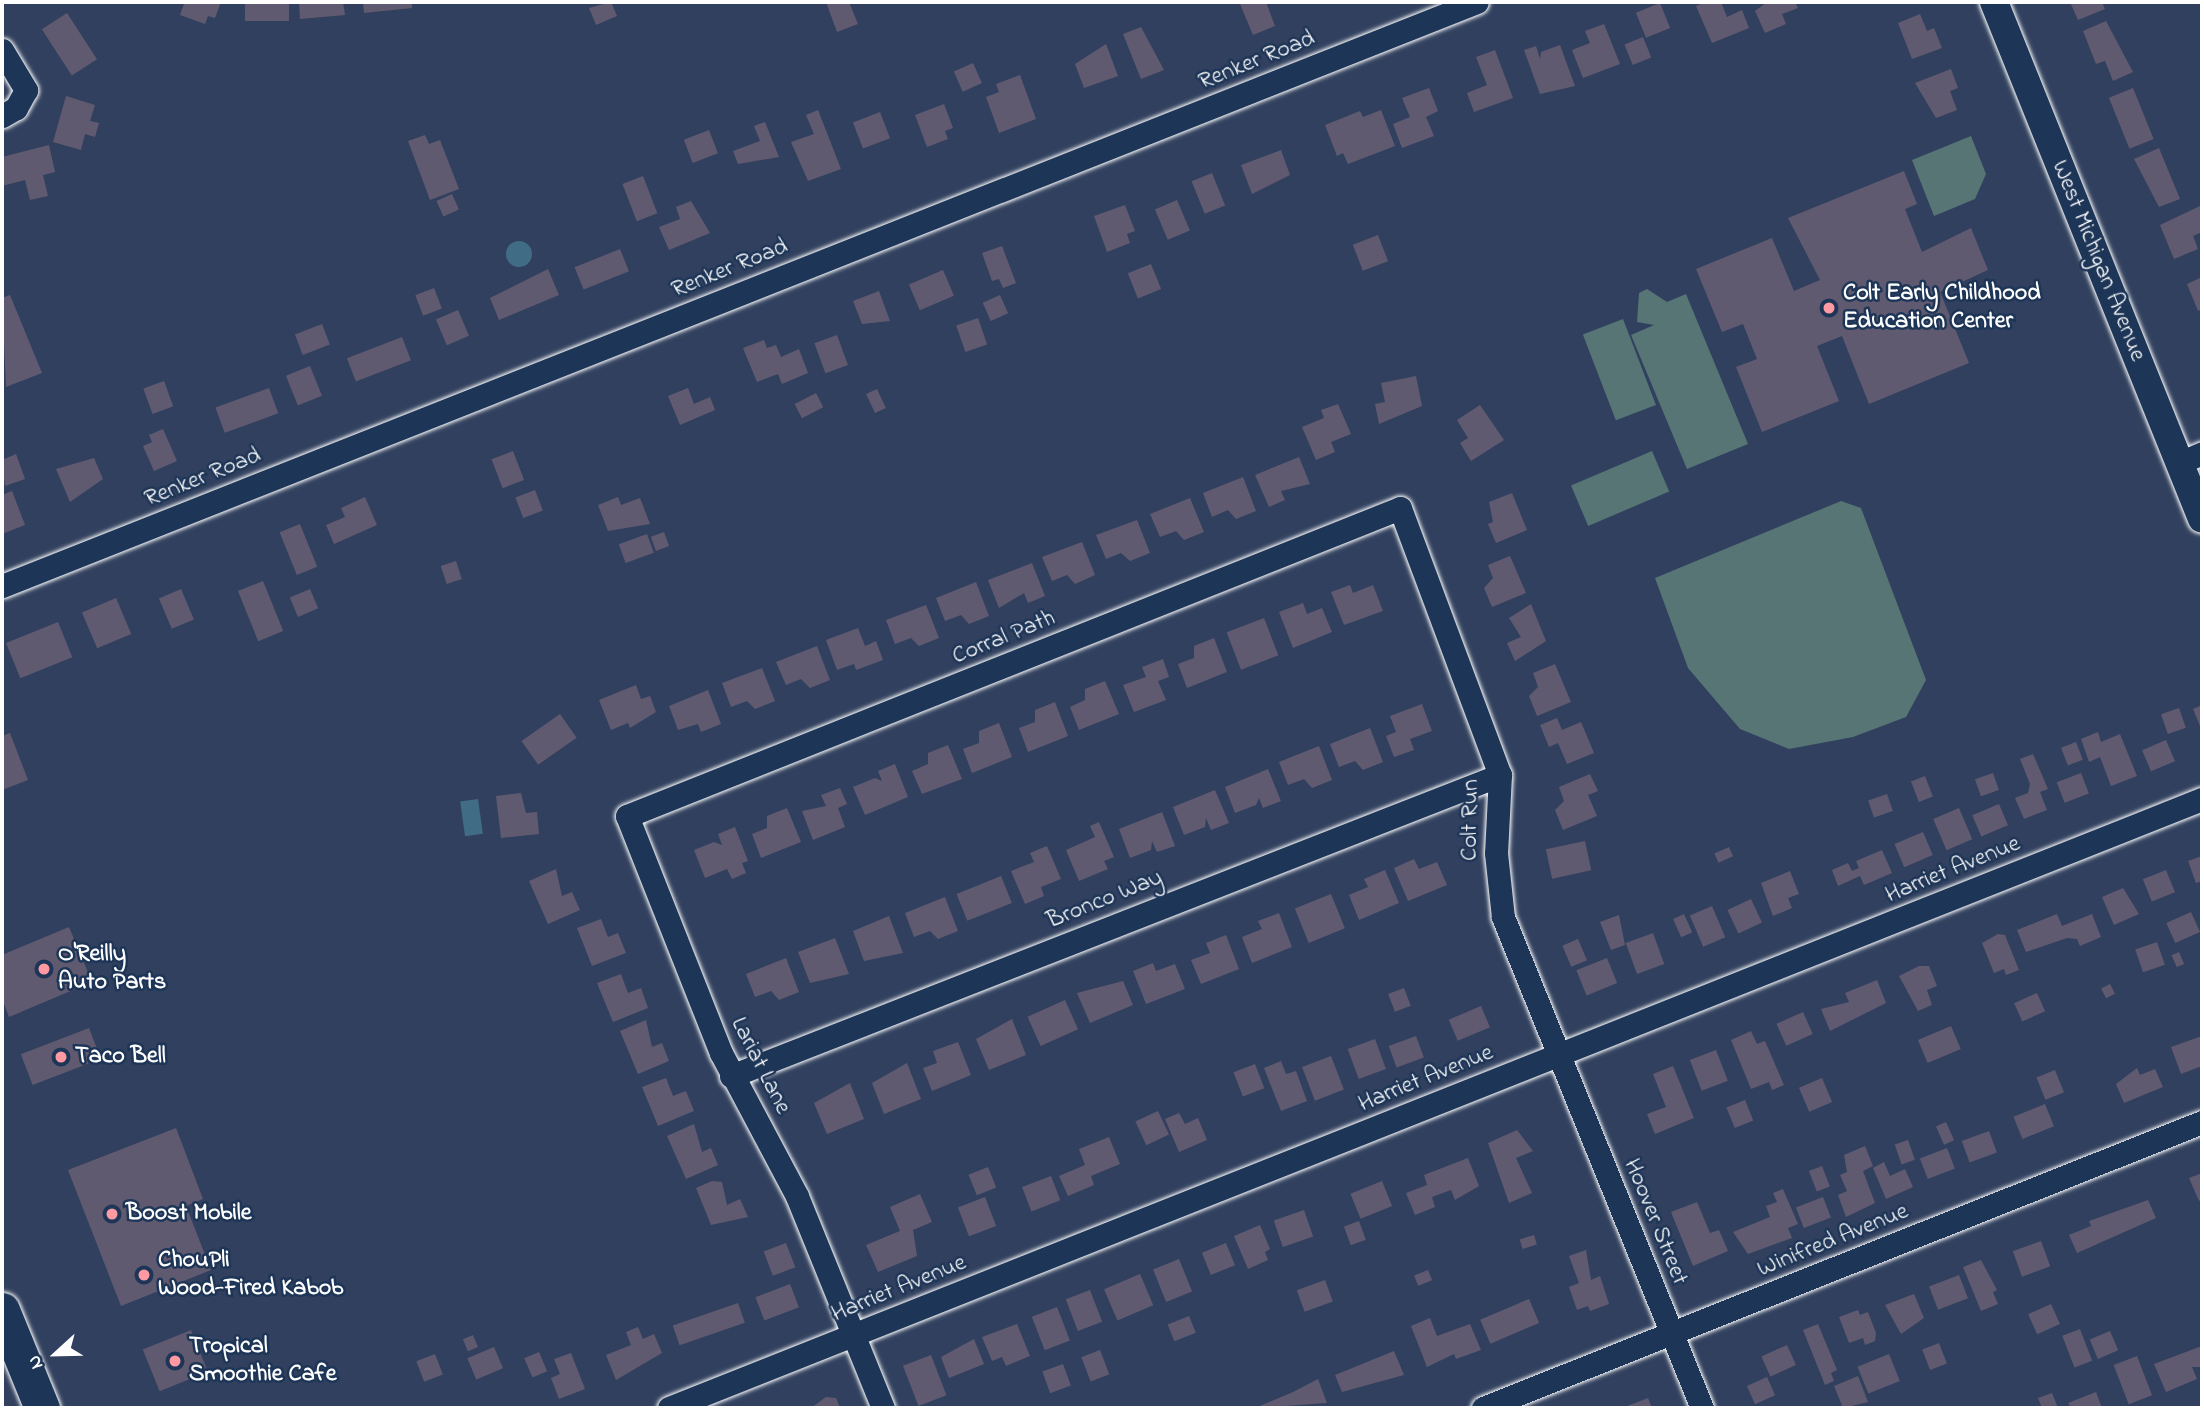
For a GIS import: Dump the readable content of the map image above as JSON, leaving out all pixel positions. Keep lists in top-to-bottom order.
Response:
{
  "streets": {
    "street": [
      "Renker Road",
      "West Michigan Avenue",
      "Corral Path",
      "Colt Run",
      "Harriet Avenue",
      "Bronco Way",
      "Lariat Lane",
      "Hoover Street",
      "Winifred Avenue"
    ]
  },
  "crossings": [
    ["Corral Path", "Colt Run"],
    ["Corral Path", "Lariat Lane"],
    ["Colt Run", "Harriet Avenue"],
    ["Colt Run", "Bronco Way"],
    ["Colt Run", "Hoover Street"],
    ["Harriet Avenue", "Lariat Lane"],
    ["Harriet Avenue", "Hoover Street"],
    ["Bronco Way", "Lariat Lane"],
    ["Hoover Street", "Winifred Avenue"]
  ],
  "places": [
    "Colt Early Childhood Education Center",
    "O'Reilly Auto Parts",
    "Taco Bell",
    "Boost Mobile",
    "ChouPli Wood-Fired Kabob",
    "Tropical Smoothie Cafe"
  ],
  "north": "left"
}
